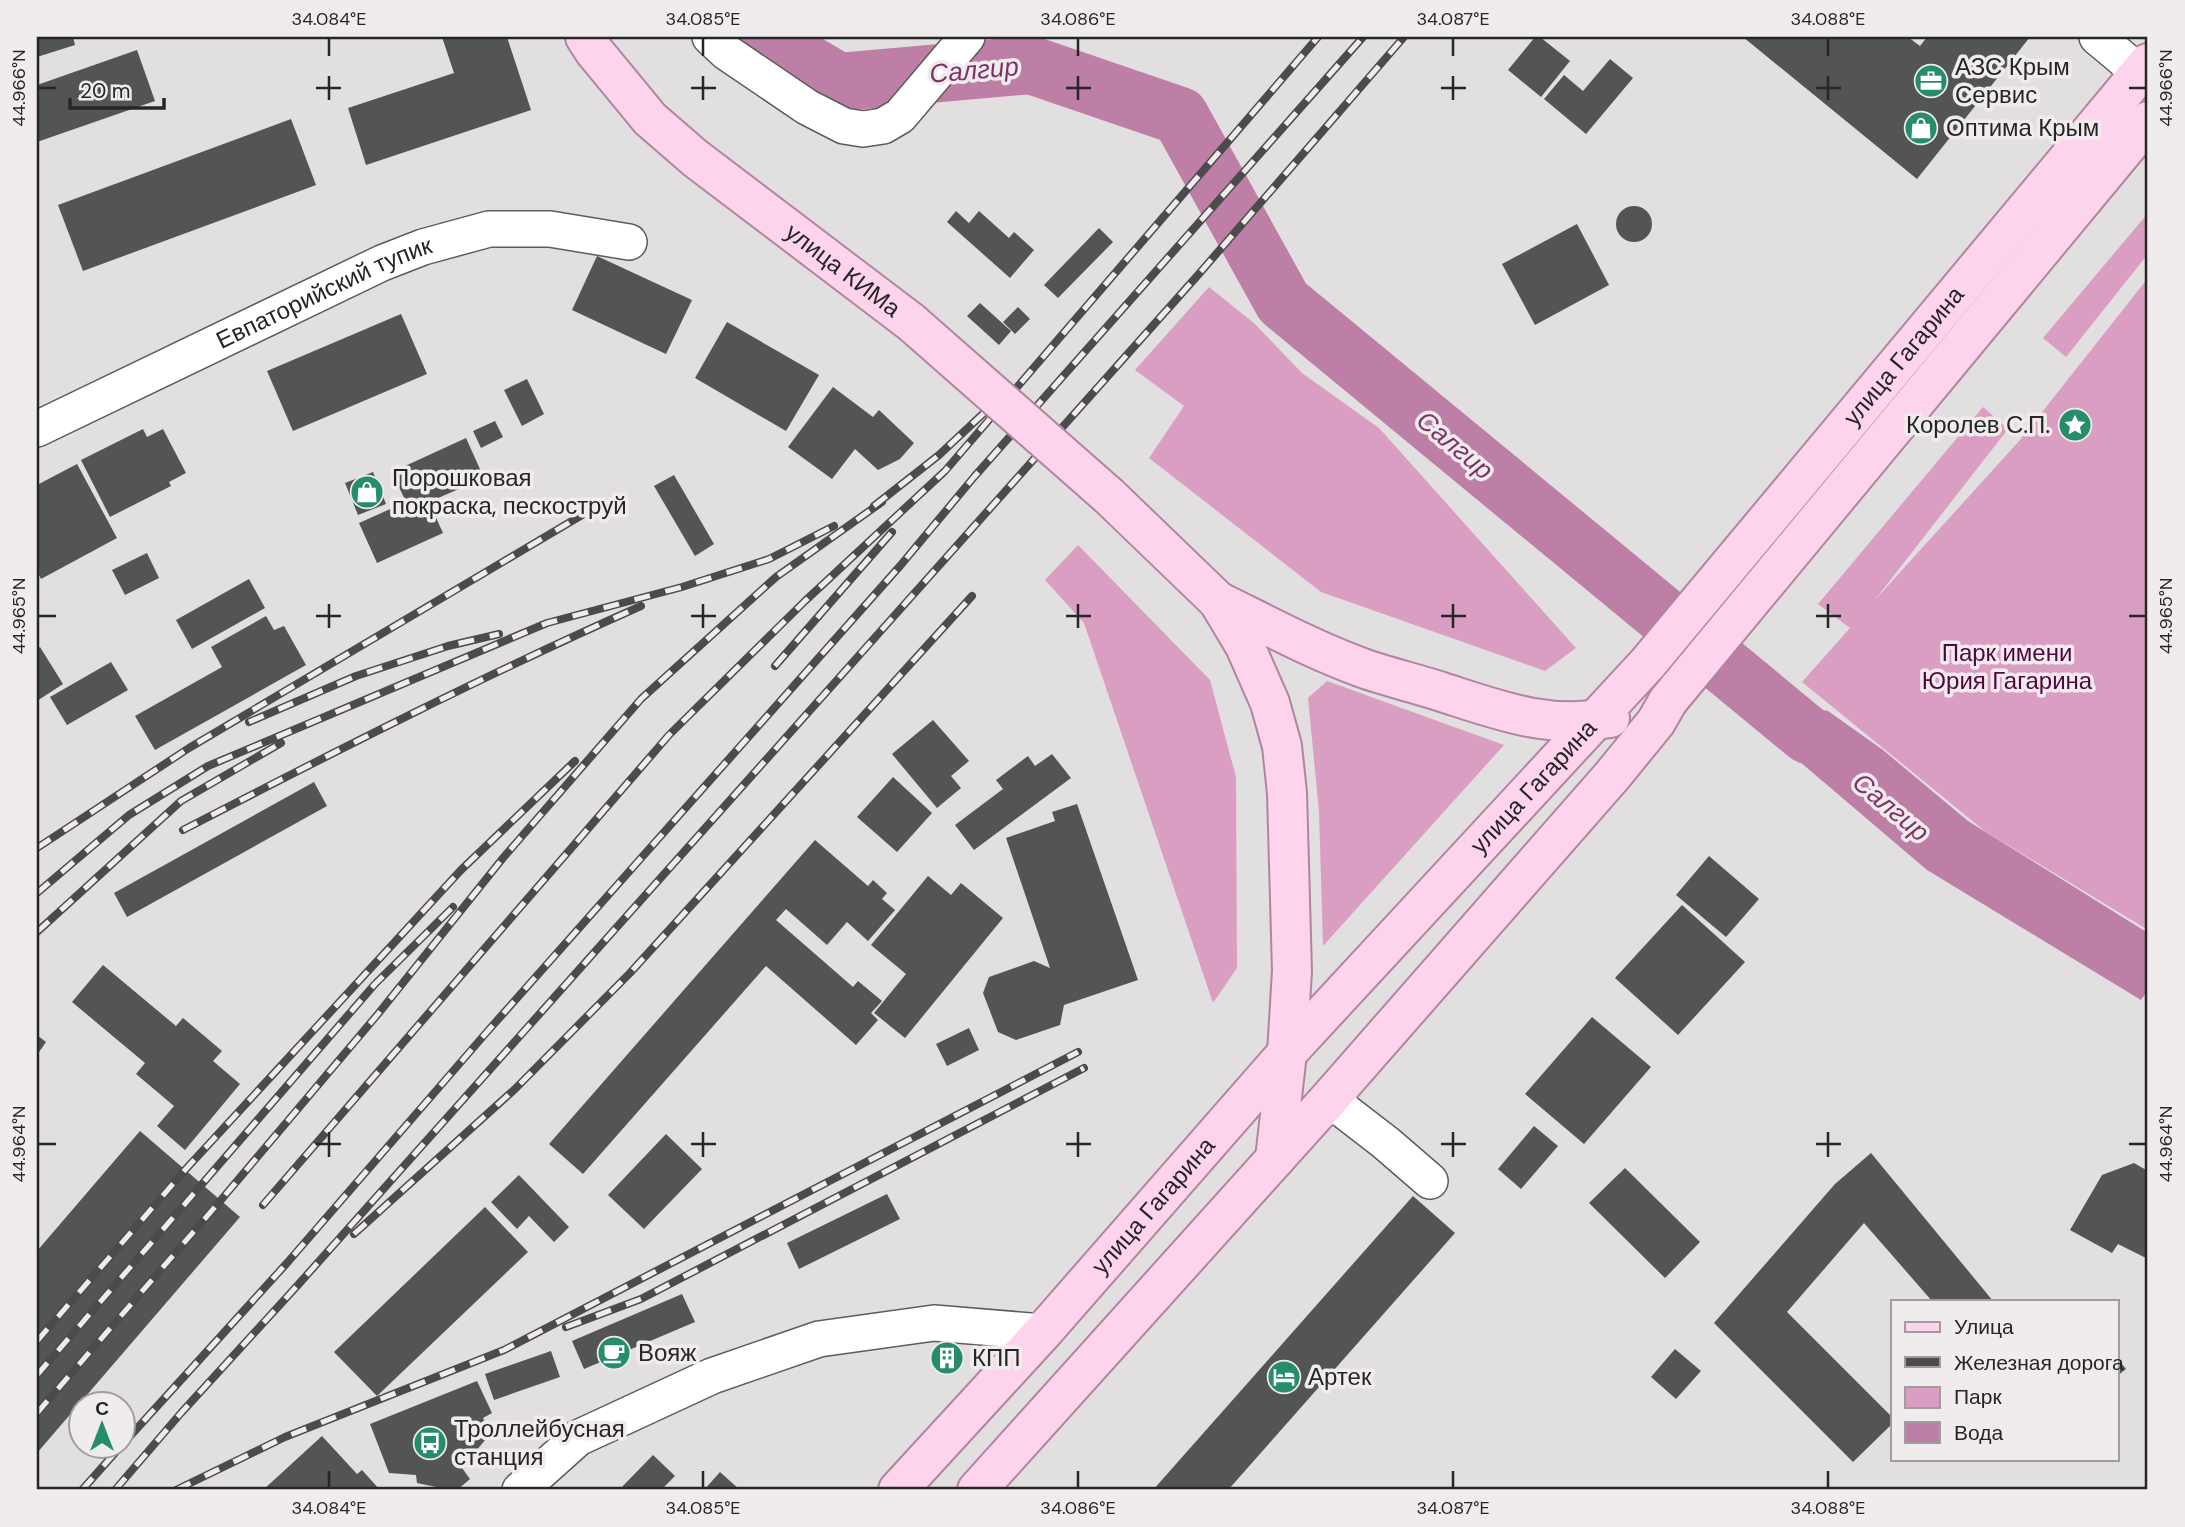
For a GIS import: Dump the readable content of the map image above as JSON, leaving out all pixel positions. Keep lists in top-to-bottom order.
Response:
{
  "streets": {
    "main road": ["улица КИМа", "улица Гагарина"],
    "street": ["Евпаторийский тупик"]
  },
  "water": ["Салгир"],
  "parks": ["Парк имени Юрия Гагарина"],
  "places": {
    "office": ["АЗС Крым Сервис"],
    "shop": ["Оптима Крым", "Порошковая покраска, пескоструй"],
    "place": ["Королев С.П."],
    "cafe": ["Вояж"],
    "building": ["КПП"],
    "hotel": ["Артек"],
    "bus stop": ["Троллейбусная станция"]
  },
  "legend": [
    "Улица",
    "Железная дорога",
    "Парк",
    "Вода"
  ],
  "scale_bar": "20 m",
  "north": "top",
  "coordinates": [
    "34.084°E",
    "34.085°E",
    "34.086°E",
    "34.087°E",
    "34.088°E",
    "44.966°N",
    "44.965°N",
    "44.964°N"
  ]
}
